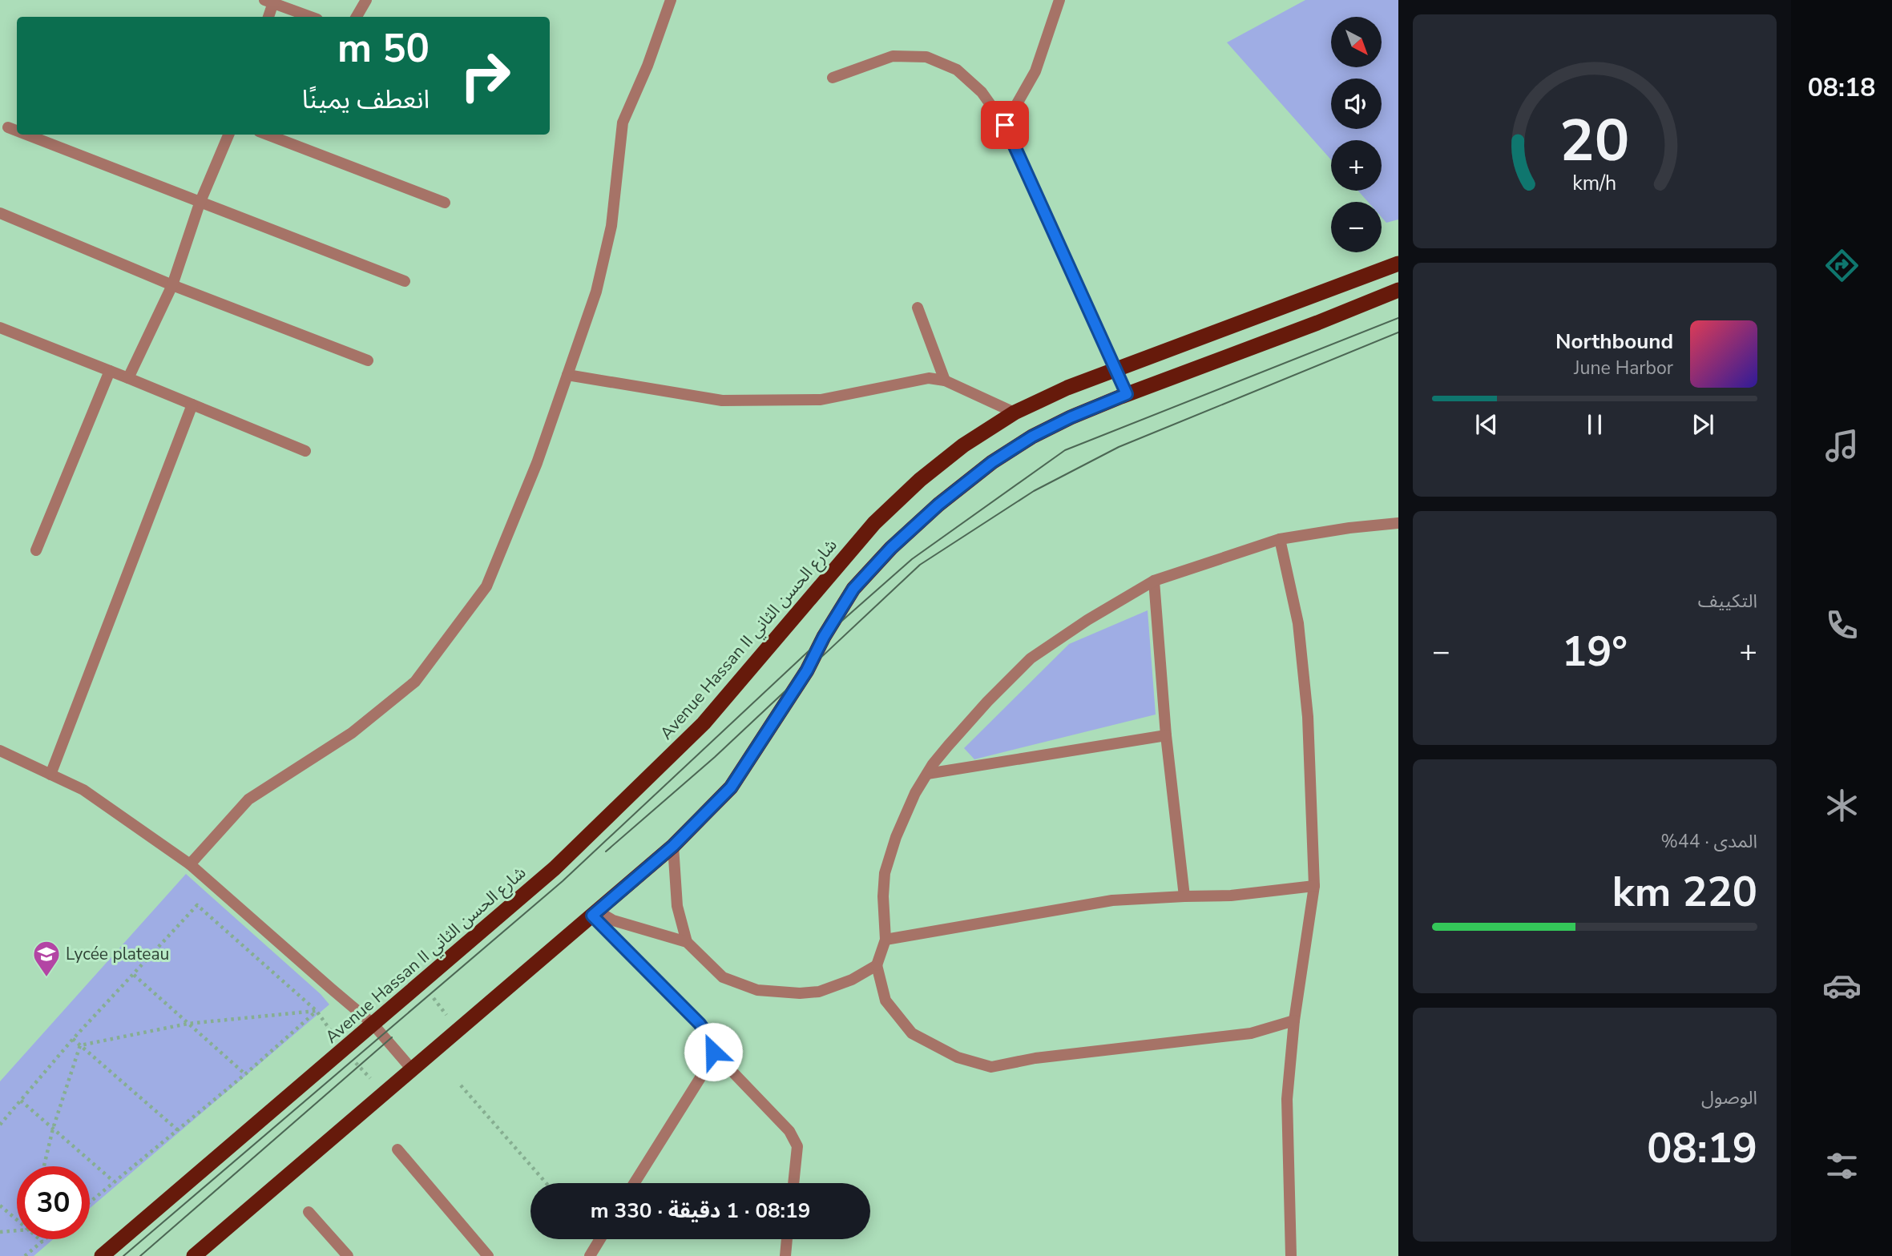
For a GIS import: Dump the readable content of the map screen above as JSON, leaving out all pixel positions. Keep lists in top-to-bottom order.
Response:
{
  "streets": {
    "highway": ["Avenue Hassan II شارع الحسن الثاني"]
  },
  "places": {
    "school or university": ["Lycée plateau"]
  },
  "north": "bottom right",
  "page": {
    "tabs": "08:18",
    "map_buttons": ["+", "−"],
    "turn": ["50 m", "انعطف يمينًا"],
    "song": ["Northbound", "June Harbor"],
    "tile": [
      "التكييف",
      ["المدى · 44%", "220 km"],
      ["الوصول", "08:19"]
    ],
    "heat": ["−", "19°", "+"],
    "limit": "30",
    "trip": "08:19 · 1 دقيقة · 330 m",
    "gauge": ["20", "km/h"]
  }
}
